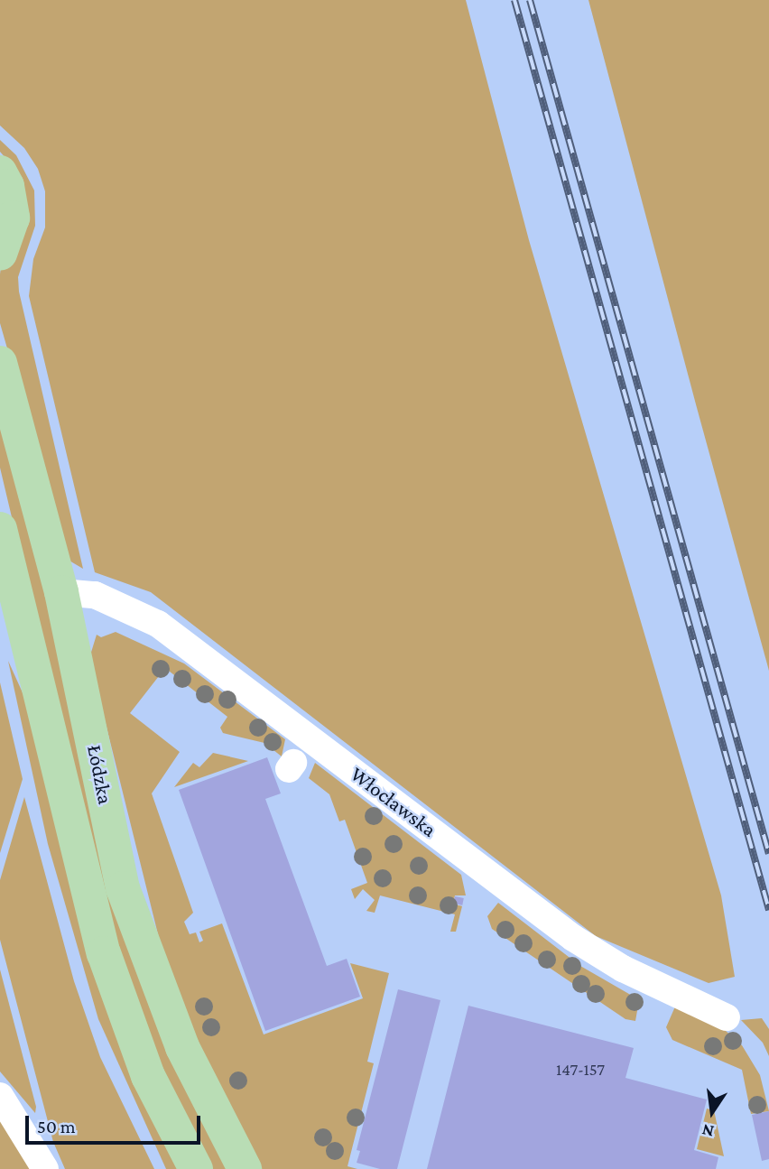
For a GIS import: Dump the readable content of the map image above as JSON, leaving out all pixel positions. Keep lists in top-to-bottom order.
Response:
{
  "streets": {
    "main road": ["Łódzka"],
    "street": ["Włocławska"]
  },
  "crossings": [
    ["Łódzka", "Włocławska"]
  ],
  "house_numbers": ["147-157"],
  "scale_bar": "50 m",
  "north": "bottom"
}
